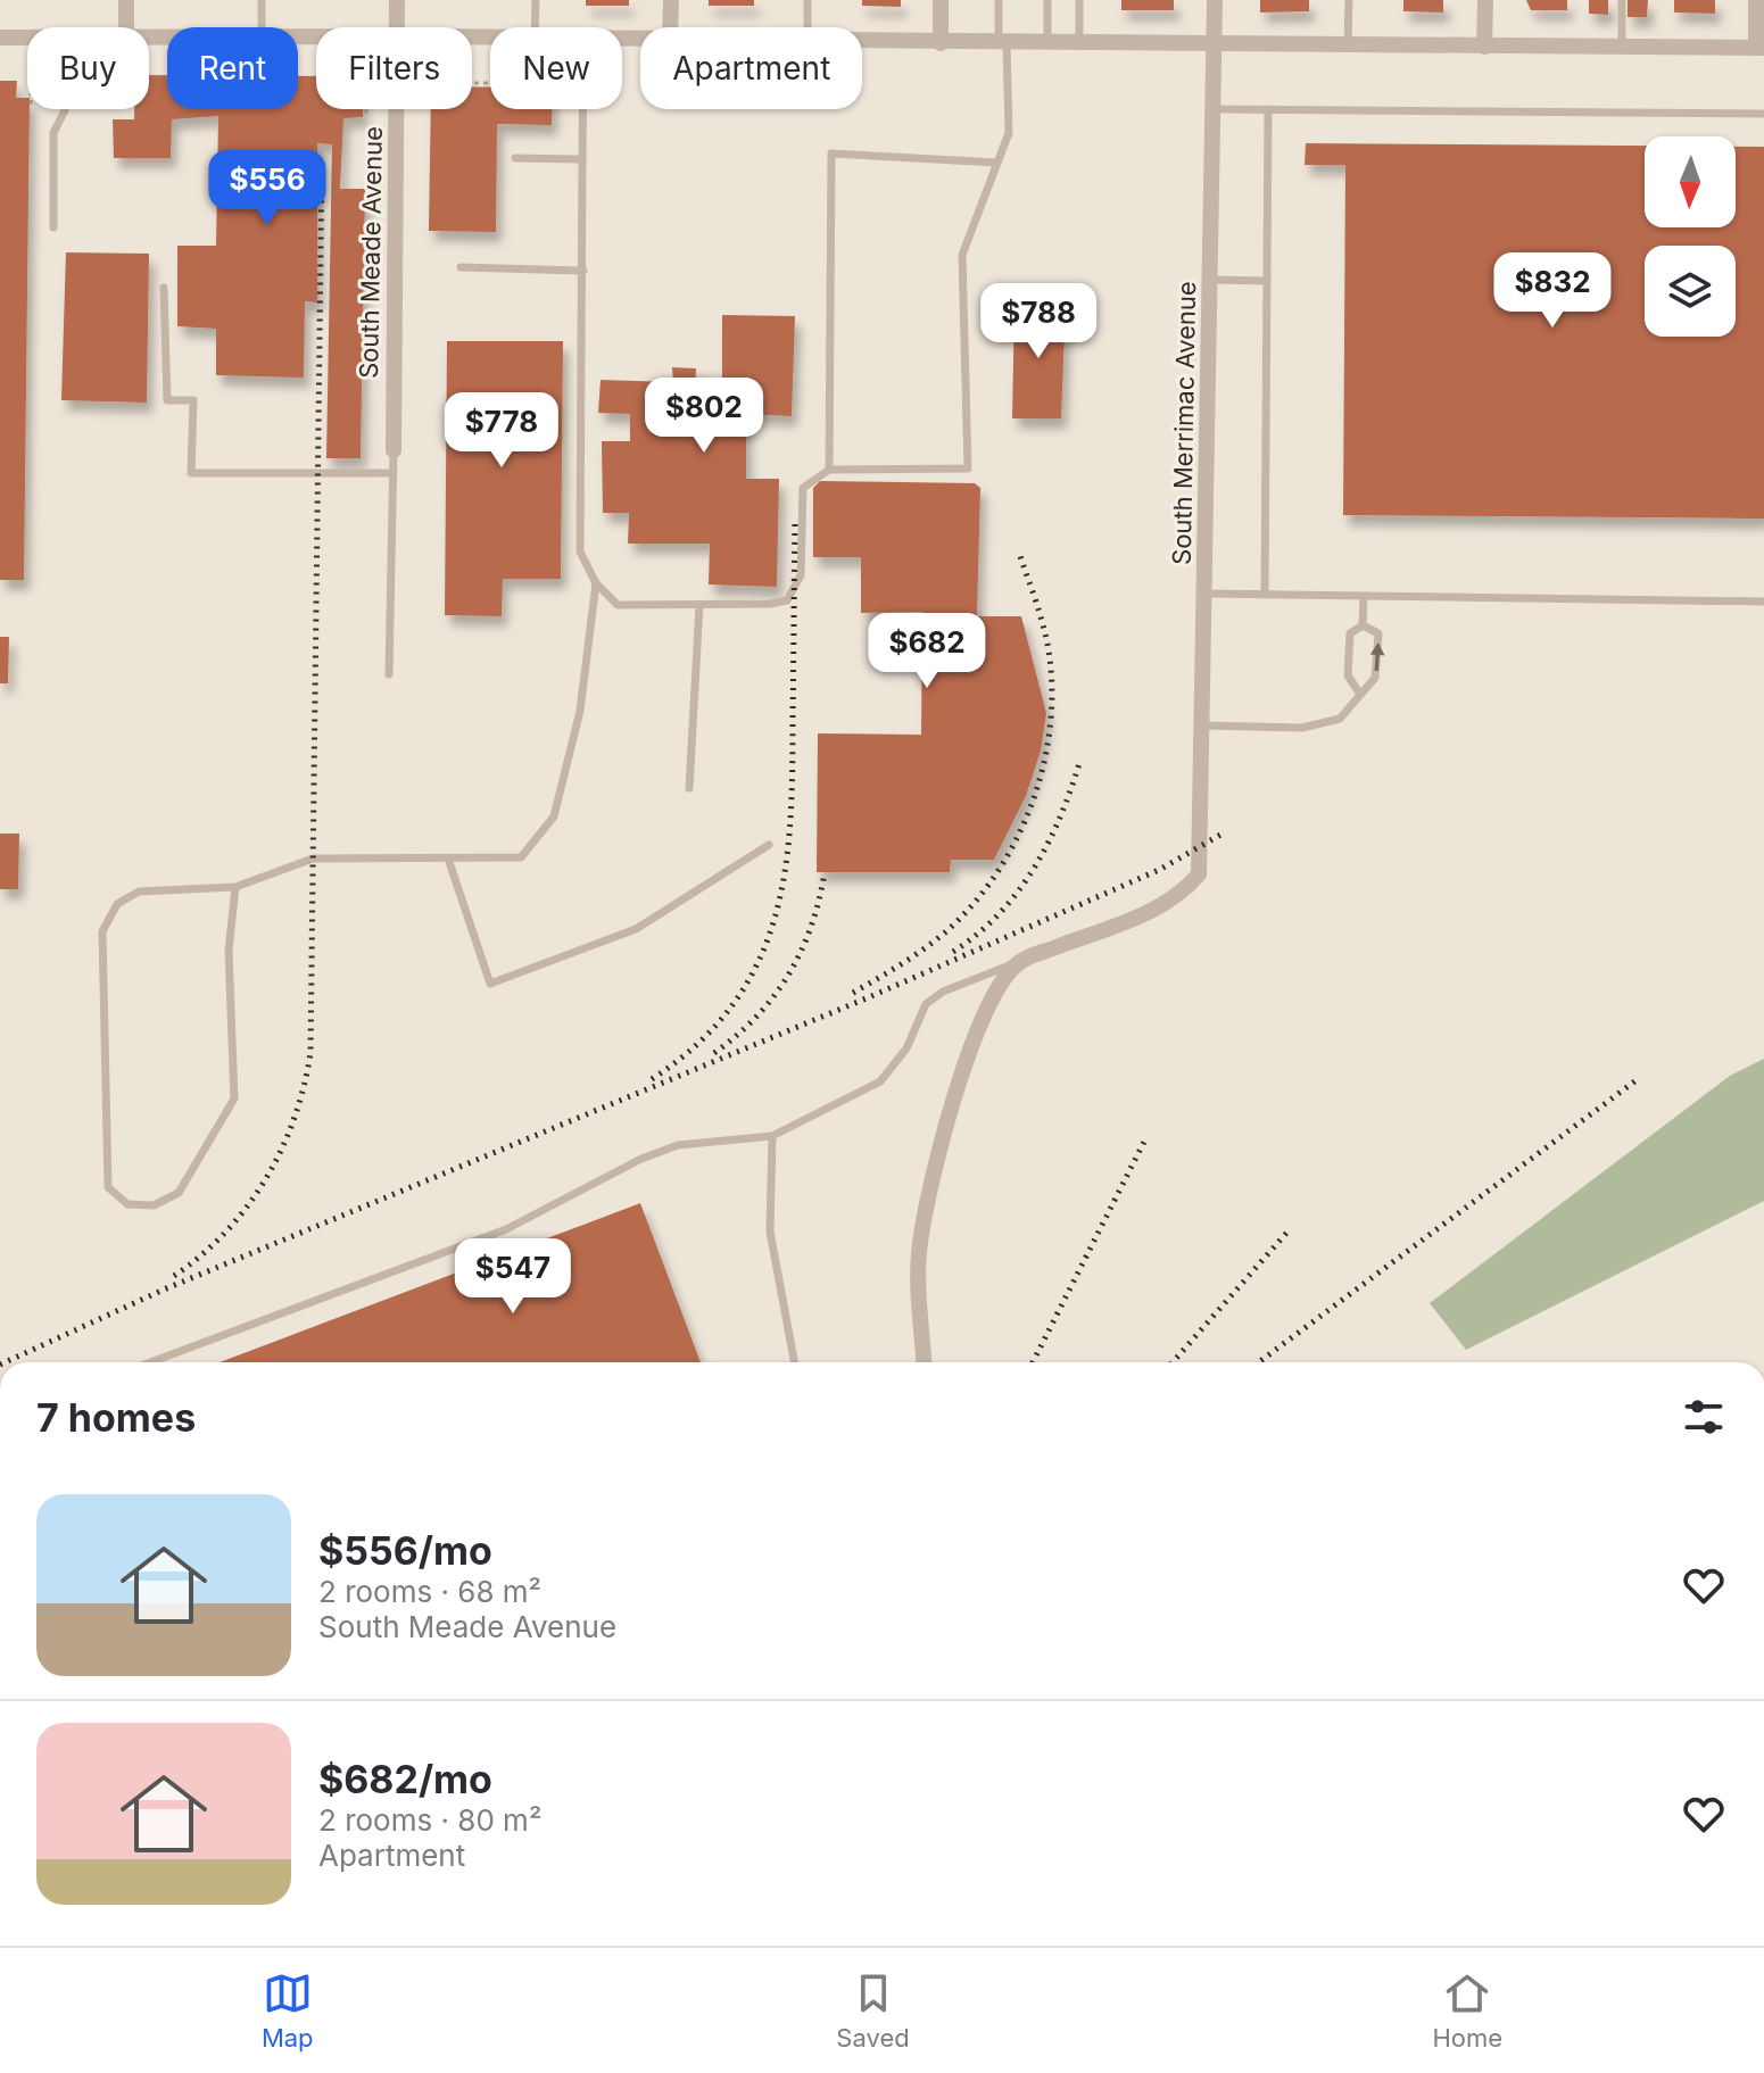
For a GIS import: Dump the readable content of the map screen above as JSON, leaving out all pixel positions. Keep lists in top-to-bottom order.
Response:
{
  "streets": {
    "street": ["South Meade Avenue", "South Merrimac Avenue"]
  },
  "north": "bottom",
  "page": {
    "chip": [
      "Buy",
      "Rent",
      "Filters",
      "New",
      "Apartment"
    ],
    "price": [
      "$556",
      "$832",
      "$788",
      "$802",
      "$778",
      "$682",
      "$547"
    ],
    "heading": "7 homes",
    "list": [
      {
        "name": "$556/mo",
        "note": "2 rooms · 68 m² · South Meade Avenue"
      },
      {
        "name": "$682/mo",
        "note": "2 rooms · 80 m² · Apartment"
      }
    ],
    "tabs": ["Map", "Saved", "Home"]
  }
}
